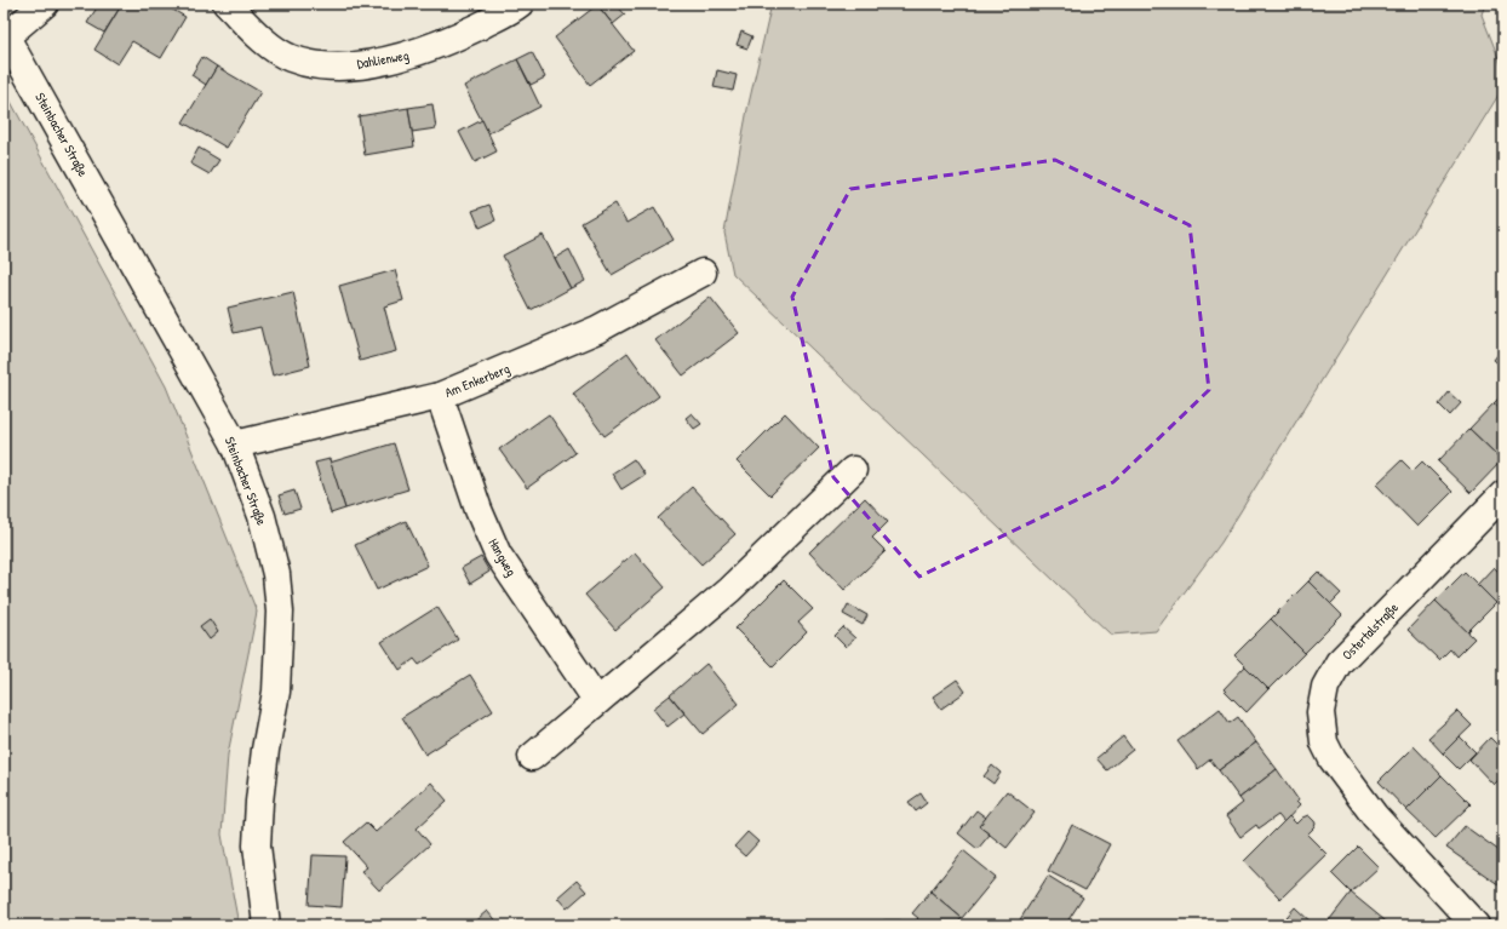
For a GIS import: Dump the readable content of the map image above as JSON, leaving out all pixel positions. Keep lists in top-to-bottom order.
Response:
{
  "streets": {
    "street": [
      "Dahlienweg",
      "Steinbacher Straße",
      "Am Enkerberg",
      "Hangweg",
      "Ostertalstraße"
    ]
  },
  "crossings": [
    ["Steinbacher Straße", "Am Enkerberg"],
    ["Am Enkerberg", "Hangweg"]
  ]
}
